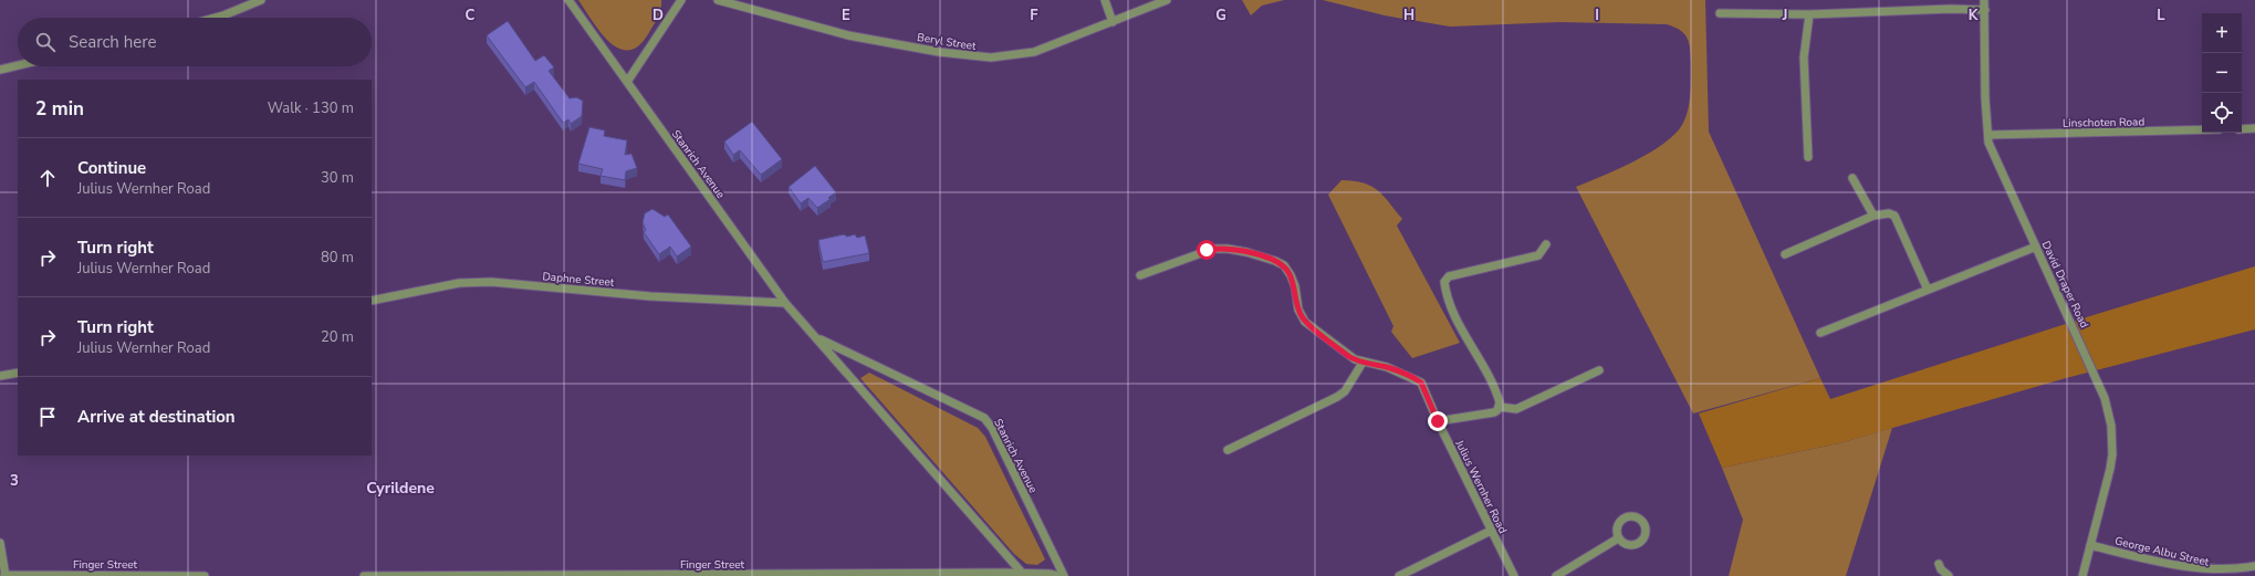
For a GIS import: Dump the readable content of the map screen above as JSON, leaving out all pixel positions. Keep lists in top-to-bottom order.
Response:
{
  "streets": {
    "street": [
      "Beryl Street",
      "Linschoten Road",
      "Stanrich Avenue",
      "Daphne Street",
      "David Draper Road",
      "Julius Wernher Road",
      "George Albu Street",
      "Finger Street"
    ]
  },
  "crossings": [
    ["Linschoten Road", "David Draper Road"],
    ["Stanrich Avenue", "Daphne Street"],
    ["Stanrich Avenue", "Finger Street"],
    ["David Draper Road", "George Albu Street"]
  ],
  "districts": ["Cyrildene"],
  "page": {
    "map_buttons": ["+", "−"],
    "search": "Search here",
    "heading": ["2 min", "Walk · 130 m"],
    "list": [
      ["Continue", "Julius Wernher Road", "30 m"],
      ["Turn right", "Julius Wernher Road", "80 m"],
      ["Turn right", "Julius Wernher Road", "20 m"],
      "Arrive at destination"
    ]
  },
  "grid": {
    "columns": [
      "C",
      "D",
      "E",
      "F",
      "G",
      "H",
      "I",
      "J",
      "K",
      "L"
    ],
    "rows": ["3"]
  }
}
